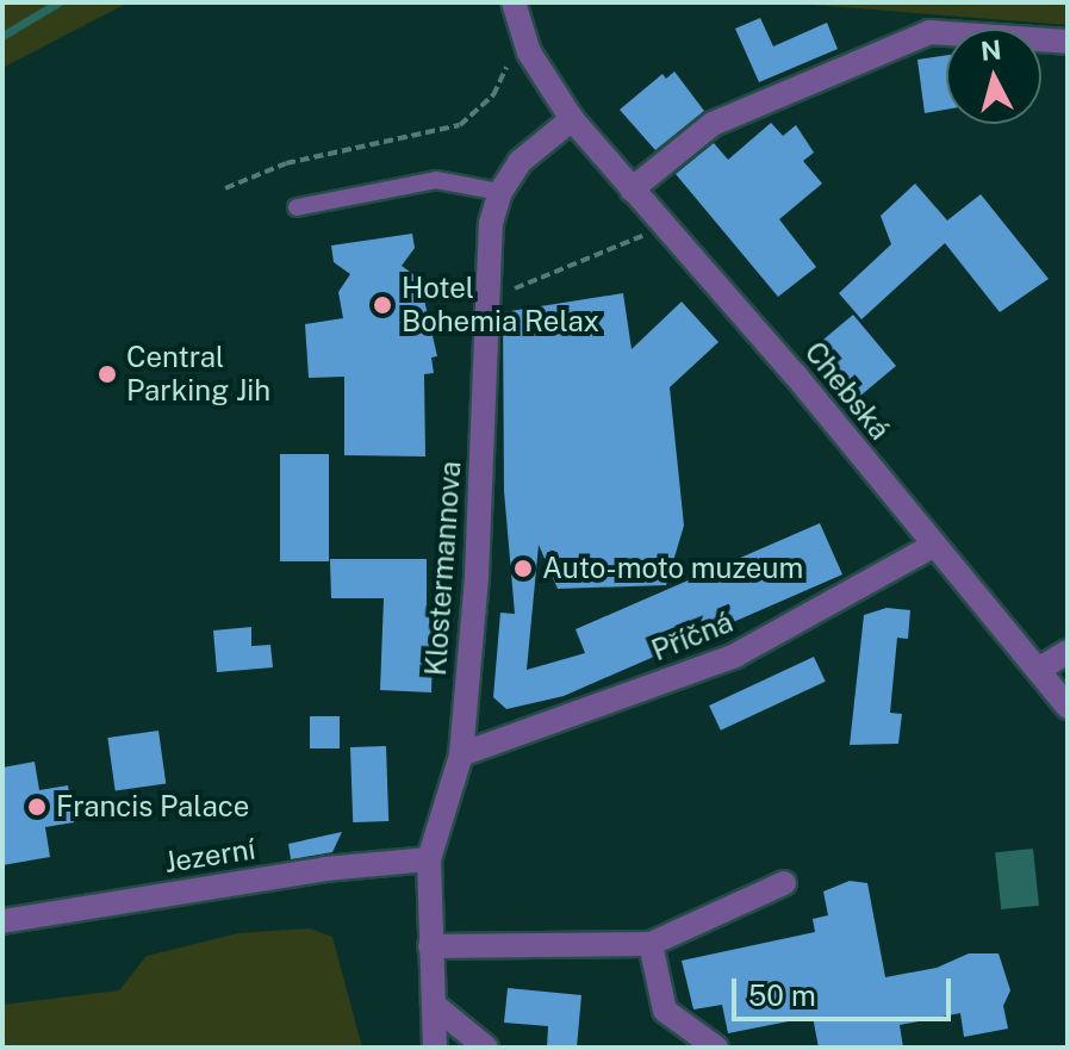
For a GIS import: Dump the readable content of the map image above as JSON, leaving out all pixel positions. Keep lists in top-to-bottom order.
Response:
{
  "streets": {
    "street": [
      "Chebská",
      "Klostermannova",
      "Příčná",
      "Jezerní"
    ]
  },
  "crossings": [
    ["Chebská", "Klostermannova"],
    ["Chebská", "Příčná"],
    ["Klostermannova", "Příčná"],
    ["Klostermannova", "Jezerní"]
  ],
  "places": [
    "Hotel Bohemia Relax",
    "Central Parking Jih",
    "Auto-moto muzeum",
    "Francis Palace"
  ],
  "scale_bar": "50 m",
  "north": "top"
}
